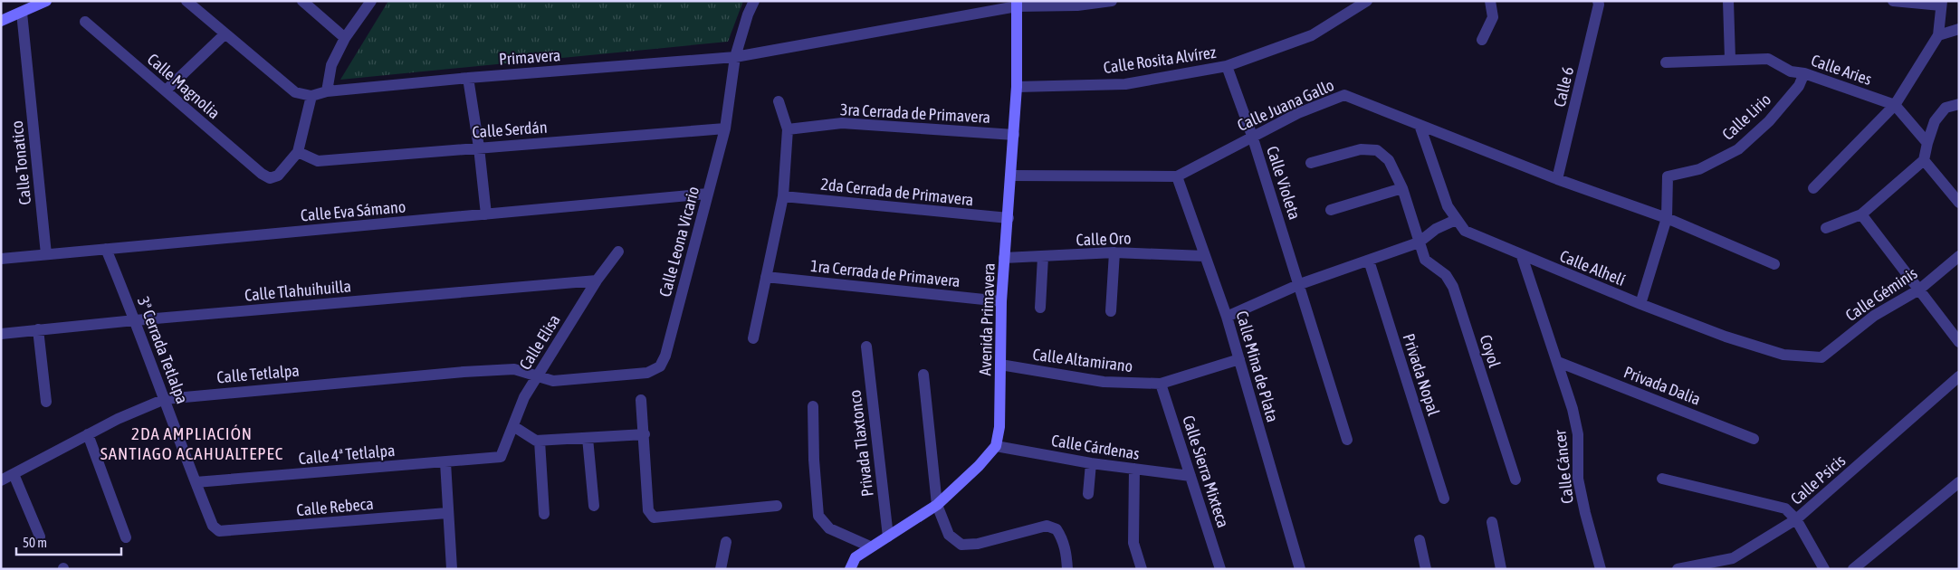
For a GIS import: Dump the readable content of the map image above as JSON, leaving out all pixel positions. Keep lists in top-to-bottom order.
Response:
{
  "streets": {
    "street": [
      "Primavera",
      "Calle Rosita Alvírez",
      "Calle Aries",
      "Calle Magnolia",
      "Calle 6",
      "Calle Juana Gallo",
      "3ra Cerrada de Primavera",
      "Calle Lirio",
      "Calle Serdán",
      "Calle Tonatico",
      "Calle Violeta",
      "2da Cerrada de Primavera",
      "Calle Eva Sámano",
      "Calle Oro",
      "Calle Leona Vicario",
      "Calle Alhelí",
      "1ra Cerrada de Primavera",
      "Calle Tlahuihuilla",
      "Calle Géminis",
      "Avenida Primavera",
      "Calle Elisa",
      "3ª Cerrada Tetlalpa",
      "Coyol",
      "Calle Altamirano",
      "Calle Mina de Plata",
      "Calle Tetlalpa",
      "Privada Nopal",
      "Privada Dalia",
      "Privada Tlaxtonco",
      "Calle Cárdenas",
      "Calle 4ª Tetlalpa",
      "Calle Cáncer",
      "Calle Sierra Mixteca",
      "Calle Psicis",
      "Calle Rebeca"
    ]
  },
  "crossings": [
    ["Primavera", "Calle Leona Vicario"],
    ["Primavera", "Avenida Primavera"],
    ["Calle Rosita Alvírez", "Calle Violeta"],
    ["Calle Rosita Alvírez", "Avenida Primavera"],
    ["Calle Aries", "Calle Lirio"],
    ["Calle Magnolia", "Calle Serdán"],
    ["Calle 6", "Calle Juana Gallo"],
    ["Calle Juana Gallo", "Calle Lirio"],
    ["Calle Juana Gallo", "Calle Violeta"],
    ["Calle Juana Gallo", "Calle Alhelí"],
    ["Calle Juana Gallo", "Avenida Primavera"],
    ["Calle Juana Gallo", "Calle Mina de Plata"],
    ["3ra Cerrada de Primavera", "Avenida Primavera"],
    ["Calle Lirio", "Calle Alhelí"],
    ["Calle Serdán", "Calle Leona Vicario"],
    ["Calle Tonatico", "Calle Eva Sámano"],
    ["2da Cerrada de Primavera", "Avenida Primavera"],
    ["Calle Eva Sámano", "Calle Leona Vicario"],
    ["Calle Eva Sámano", "3ª Cerrada Tetlalpa"],
    ["Calle Oro", "Avenida Primavera"],
    ["Calle Oro", "Calle Mina de Plata"],
    ["Calle Leona Vicario", "Calle Elisa"],
    ["Calle Leona Vicario", "Calle Tetlalpa"],
    ["Calle Alhelí", "Calle Géminis"],
    ["Calle Alhelí", "Calle Cáncer"],
    ["1ra Cerrada de Primavera", "Avenida Primavera"],
    ["Calle Tlahuihuilla", "Calle Elisa"],
    ["Calle Tlahuihuilla", "3ª Cerrada Tetlalpa"],
    ["Avenida Primavera", "Calle Altamirano"],
    ["Avenida Primavera", "Calle Cárdenas"],
    ["Calle Elisa", "Calle Tetlalpa"],
    ["Calle Elisa", "Calle 4ª Tetlalpa"],
    ["3ª Cerrada Tetlalpa", "Calle Tetlalpa"],
    ["3ª Cerrada Tetlalpa", "Calle 4ª Tetlalpa"],
    ["3ª Cerrada Tetlalpa", "Calle Rebeca"],
    ["Calle Altamirano", "Calle Mina de Plata"],
    ["Calle Altamirano", "Calle Sierra Mixteca"],
    ["Privada Dalia", "Calle Cáncer"],
    ["Calle Cárdenas", "Calle Sierra Mixteca"]
  ],
  "districts": ["2DA AMPLIACIÓN SANTIAGO ACAHUALTEPEC"],
  "scale_bar": "50 m"
}
